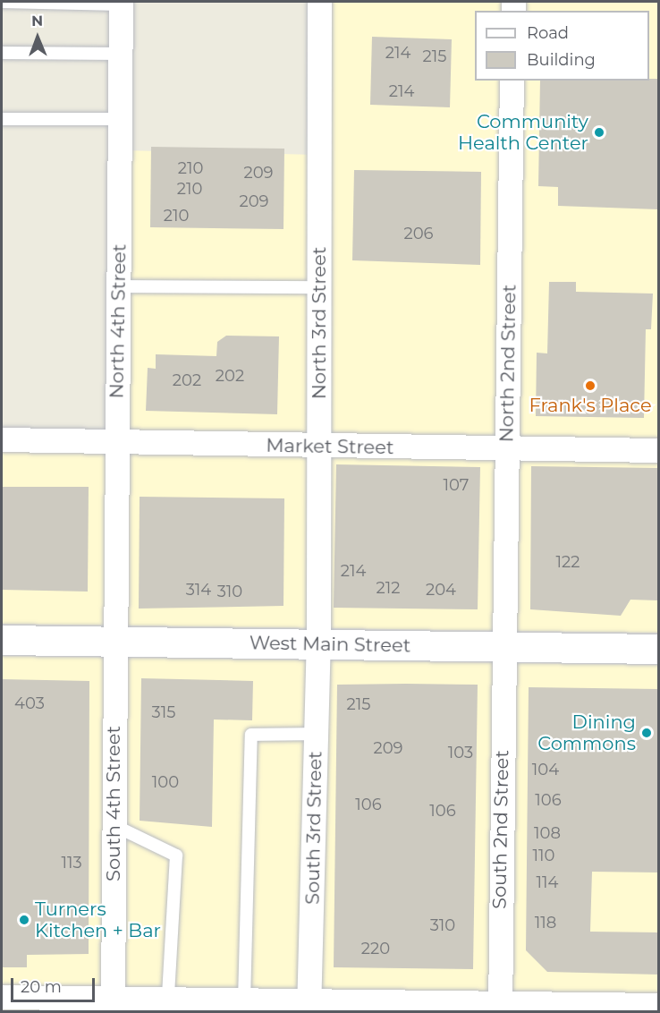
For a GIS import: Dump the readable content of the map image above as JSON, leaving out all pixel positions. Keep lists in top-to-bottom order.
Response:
{
  "streets": {
    "main road": ["West Main Street"],
    "street": [
      "North 4th Street",
      "North 3rd Street",
      "North 2nd Street",
      "Market Street",
      "South 4th Street",
      "South 3rd Street",
      "South 2nd Street"
    ]
  },
  "crossings": [
    ["North 4th Street", "Market Street"],
    ["North 4th Street", "West Main Street"],
    ["North 4th Street", "South 4th Street"],
    ["North 3rd Street", "Market Street"],
    ["North 3rd Street", "West Main Street"],
    ["North 3rd Street", "South 3rd Street"],
    ["North 2nd Street", "Market Street"],
    ["North 2nd Street", "West Main Street"],
    ["North 2nd Street", "South 2nd Street"],
    ["West Main Street", "South 4th Street"],
    ["West Main Street", "South 3rd Street"],
    ["West Main Street", "South 2nd Street"]
  ],
  "places": [
    "Community Health Center",
    "Frank's Place",
    "Dining Commons",
    "Turners Kitchen + Bar"
  ],
  "house_numbers": [
    "214",
    "215",
    "214",
    "210",
    "209",
    "210",
    "209",
    "210",
    "206",
    "202",
    "202",
    "107",
    "122",
    "214",
    "212",
    "314",
    "204",
    "310",
    "403",
    "215",
    "315",
    "209",
    "103",
    "104",
    "100",
    "106",
    "106",
    "106",
    "108",
    "110",
    "113",
    "114",
    "118",
    "310",
    "220"
  ],
  "legend": ["Road", "Building"],
  "scale_bar": "20 m",
  "north": "top"
}
